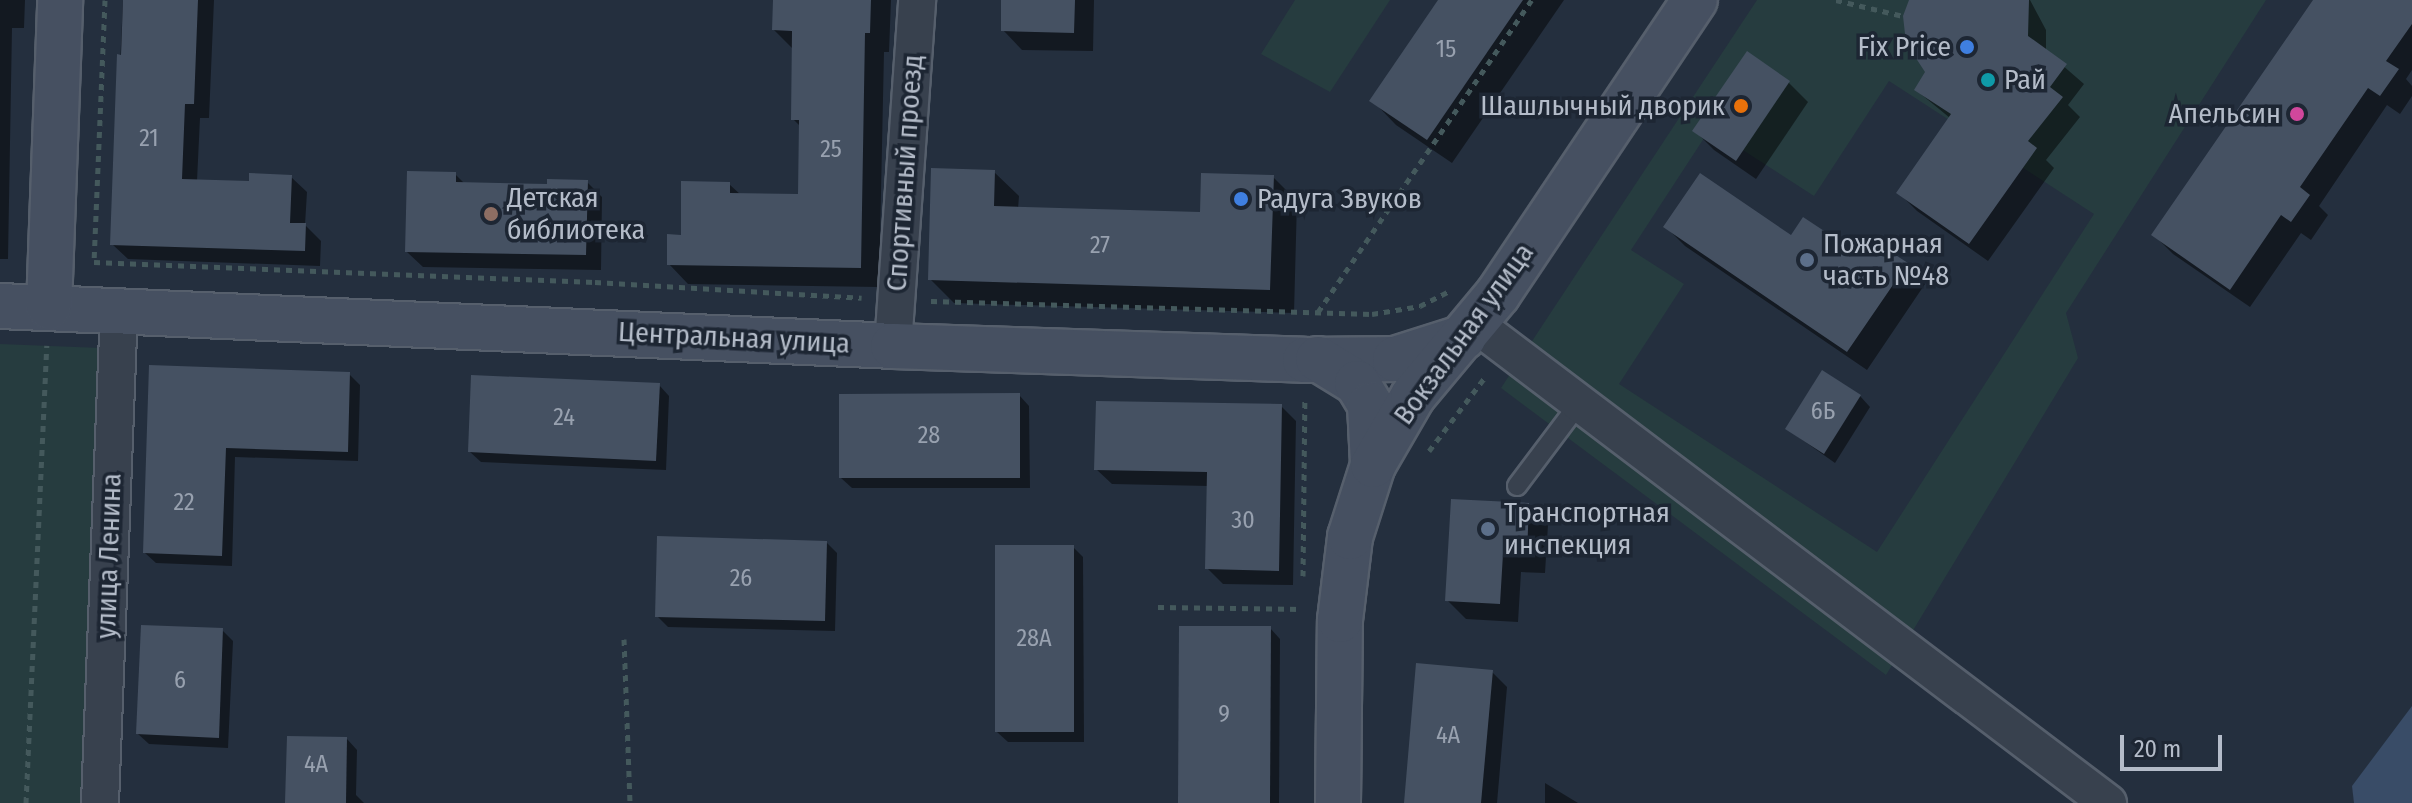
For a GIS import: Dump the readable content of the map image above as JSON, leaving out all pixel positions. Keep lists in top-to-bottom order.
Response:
{
  "streets": {
    "street": [
      "Спортивный проезд",
      "Вокзальная улица",
      "Центральная улица",
      "улица Ленина"
    ]
  },
  "crossings": [
    ["Спортивный проезд", "Центральная улица"],
    ["Вокзальная улица", "Центральная улица"],
    ["Центральная улица", "улица Ленина"]
  ],
  "places": [
    "Fix Price",
    "Рай",
    "Шашлычный дворик",
    "Апельсин",
    "Радуга Звуков",
    "Детская библиотека",
    "Пожарная часть №48",
    "Транспортная инспекция"
  ],
  "house_numbers": [
    "15",
    "21",
    "25",
    "27",
    "6Б",
    "24",
    "28",
    "22",
    "30",
    "26",
    "28А",
    "6",
    "9",
    "4А",
    "4А"
  ],
  "scale_bar": "20 m"
}
